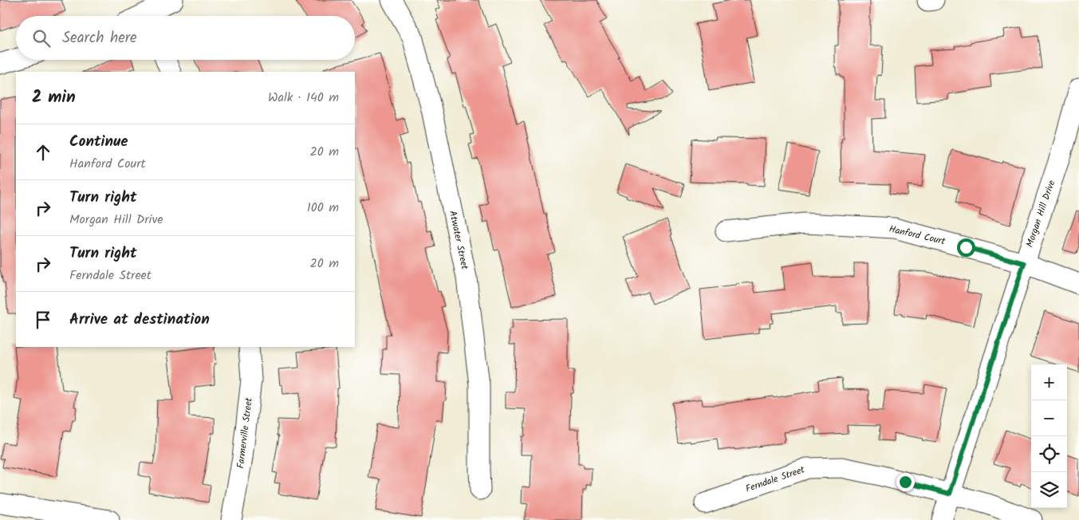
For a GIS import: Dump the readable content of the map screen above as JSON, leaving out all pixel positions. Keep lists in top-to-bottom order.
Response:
{
  "streets": {
    "street": [
      "Morgan Hill Drive",
      "Hanford Court",
      "Atwater Street",
      "Farmerville Street",
      "Ferndale Street"
    ]
  },
  "crossings": [
    ["Morgan Hill Drive", "Hanford Court"],
    ["Morgan Hill Drive", "Ferndale Street"]
  ],
  "page": {
    "search": "Search here",
    "heading": ["2 min", "Walk · 140 m"],
    "list": [
      ["Continue", "Hanford Court", "20 m"],
      ["Turn right", "Morgan Hill Drive", "100 m"],
      ["Turn right", "Ferndale Street", "20 m"],
      "Arrive at destination"
    ],
    "map_buttons": ["+", "−"]
  }
}
